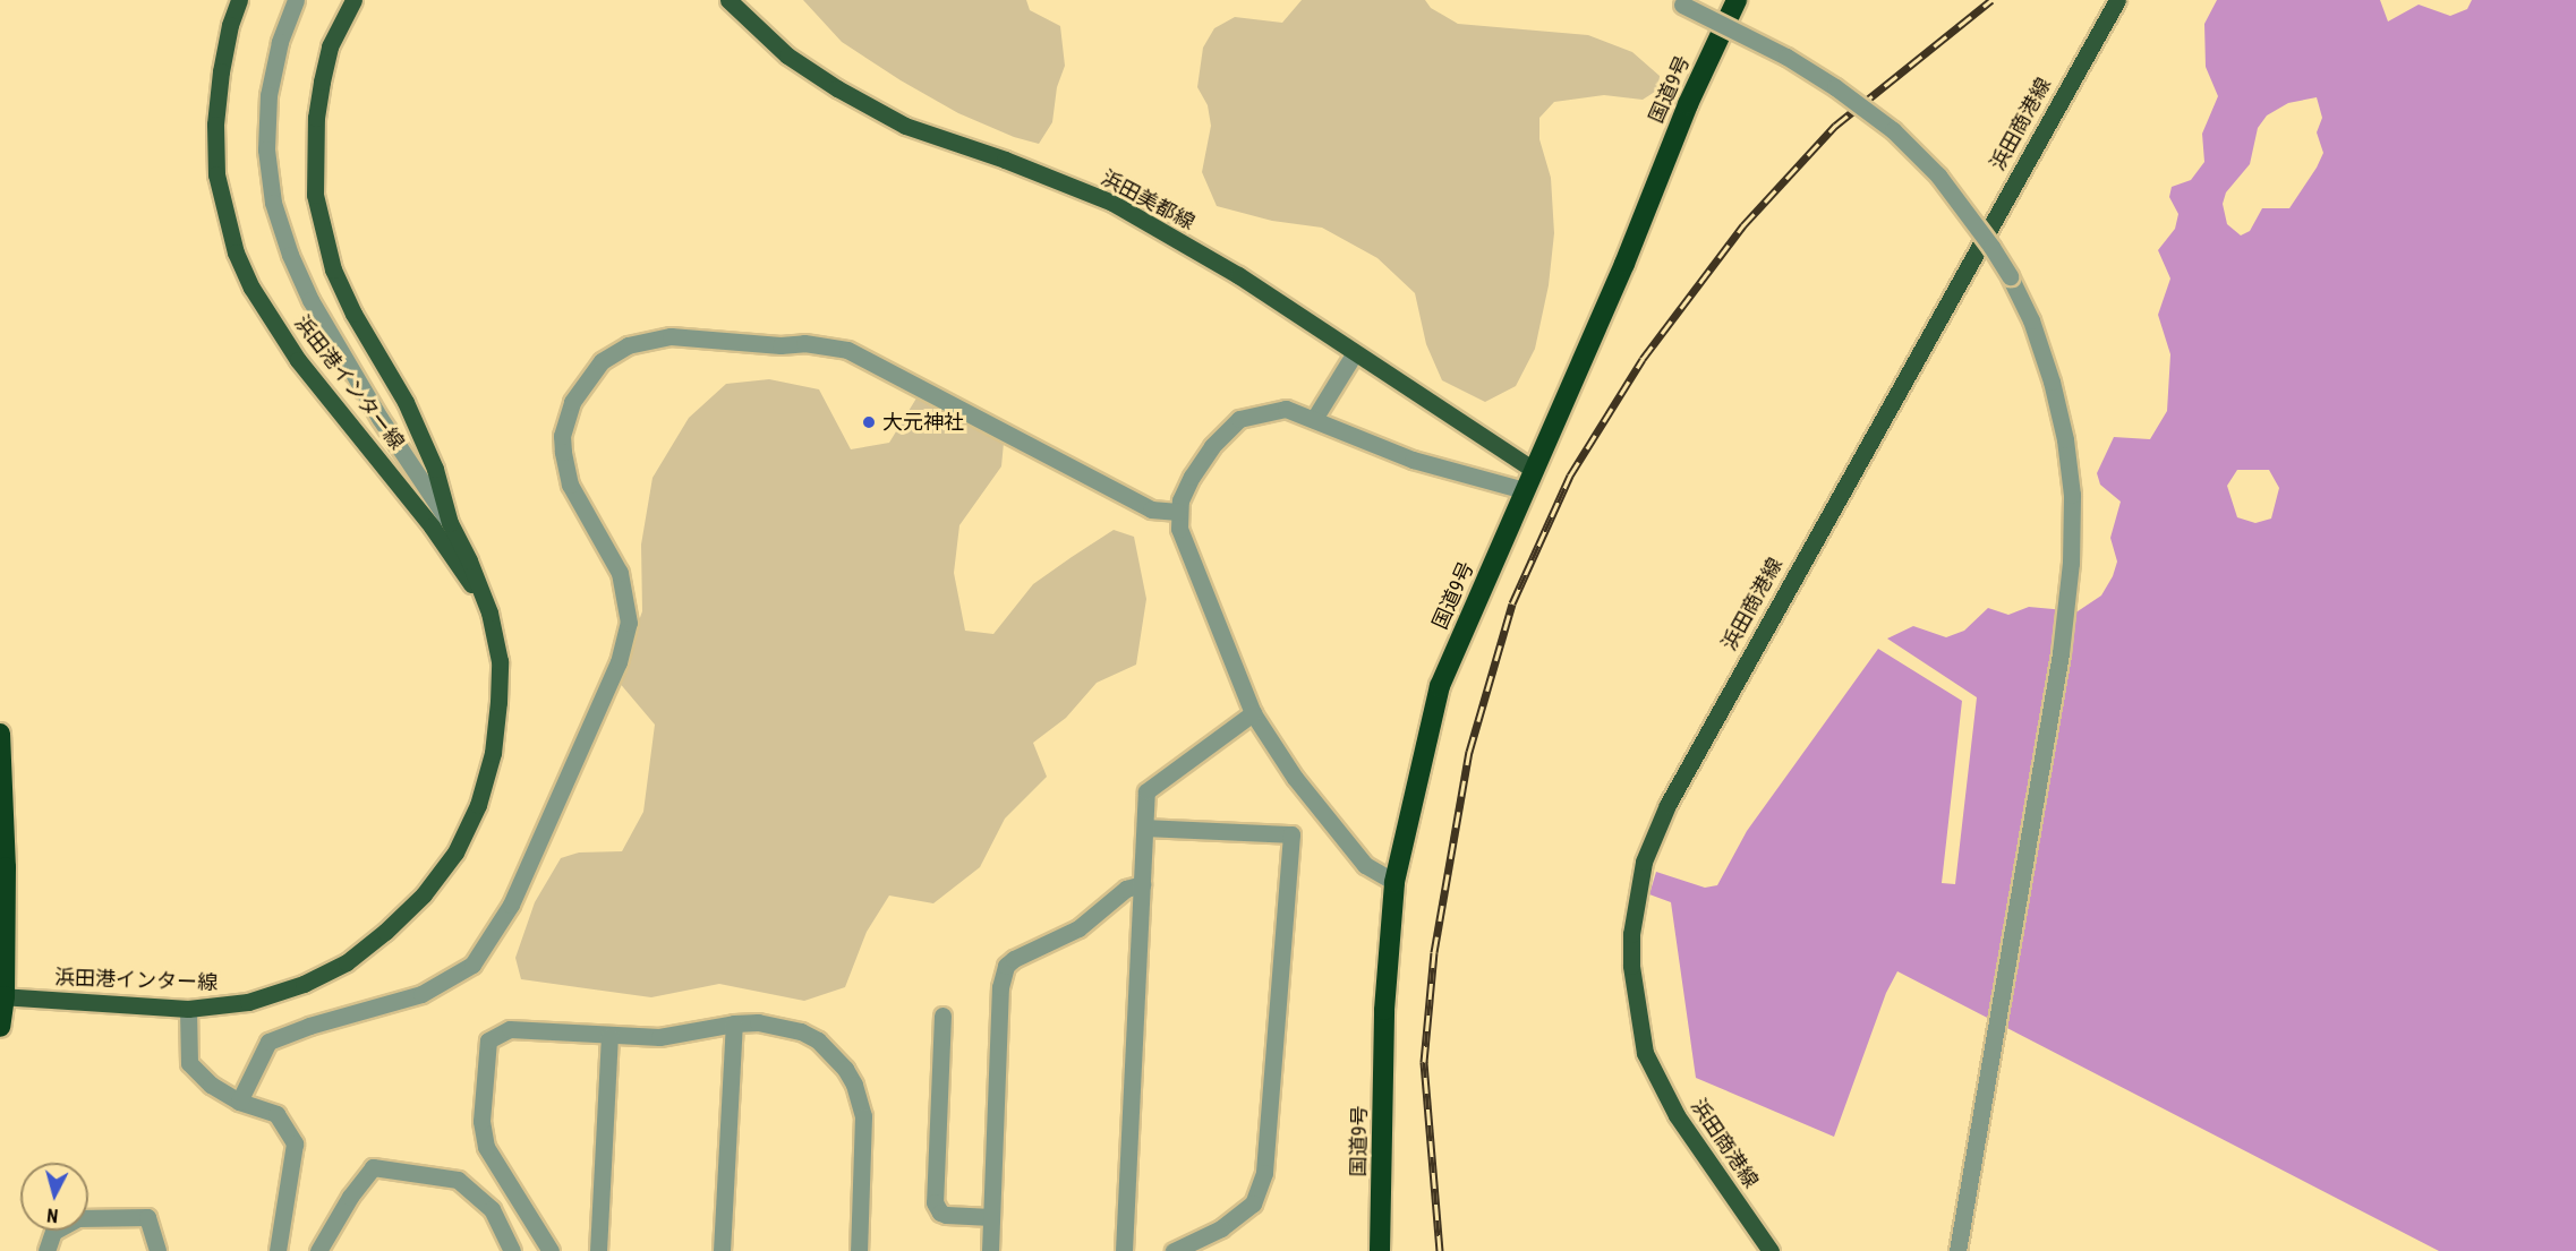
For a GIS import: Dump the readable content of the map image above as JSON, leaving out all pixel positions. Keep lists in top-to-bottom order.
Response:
{
  "streets": {
    "highway": ["国道9号"],
    "main road": ["浜田商港線", "浜田美都線", "浜田港インター線"]
  },
  "crossings": [
    ["国道9号", "浜田美都線"]
  ],
  "places": ["大元神社"],
  "north": "bottom"
}
